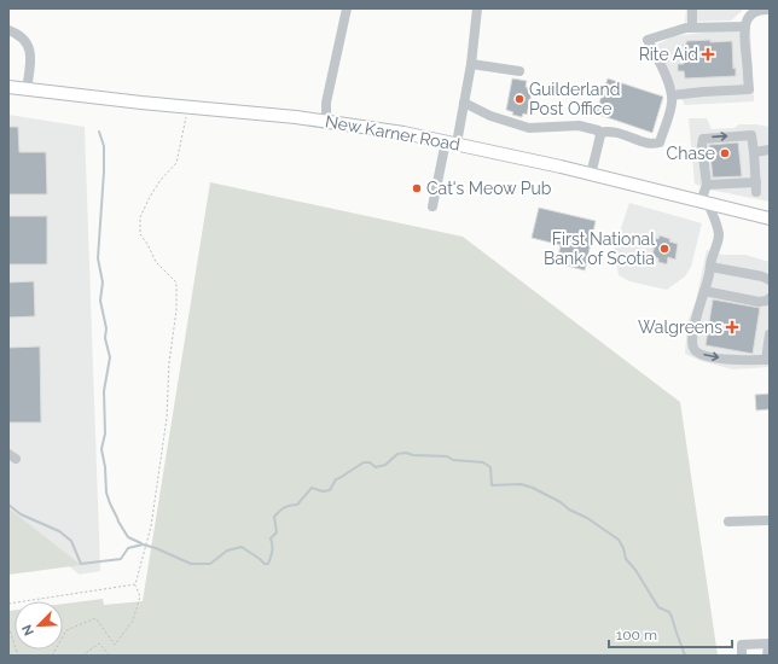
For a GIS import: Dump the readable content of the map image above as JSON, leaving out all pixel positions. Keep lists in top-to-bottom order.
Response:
{
  "streets": {
    "main road": ["New Karner Road"]
  },
  "places": {
    "health": ["Rite Aid", "Walgreens"],
    "other": [
      "Guilderland Post Office",
      "Chase",
      "Cat's Meow Pub",
      "First National Bank of Scotia"
    ]
  },
  "scale_bar": "100 m",
  "north": "bottom left"
}
